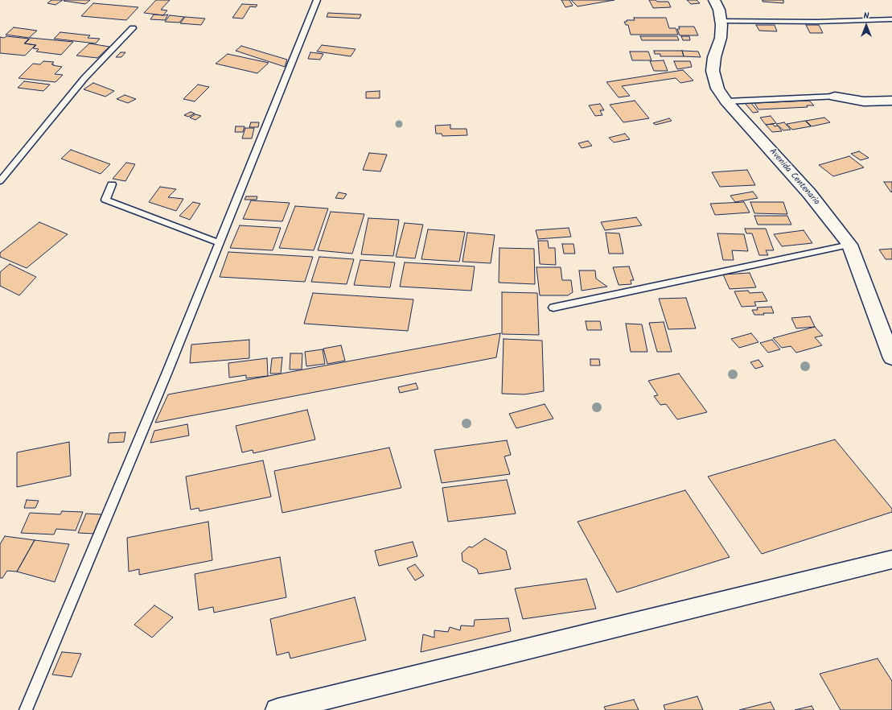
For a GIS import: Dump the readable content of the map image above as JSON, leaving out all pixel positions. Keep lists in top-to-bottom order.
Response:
{
  "streets": {
    "street": ["Avenida Centenario"]
  },
  "north": "top"
}
